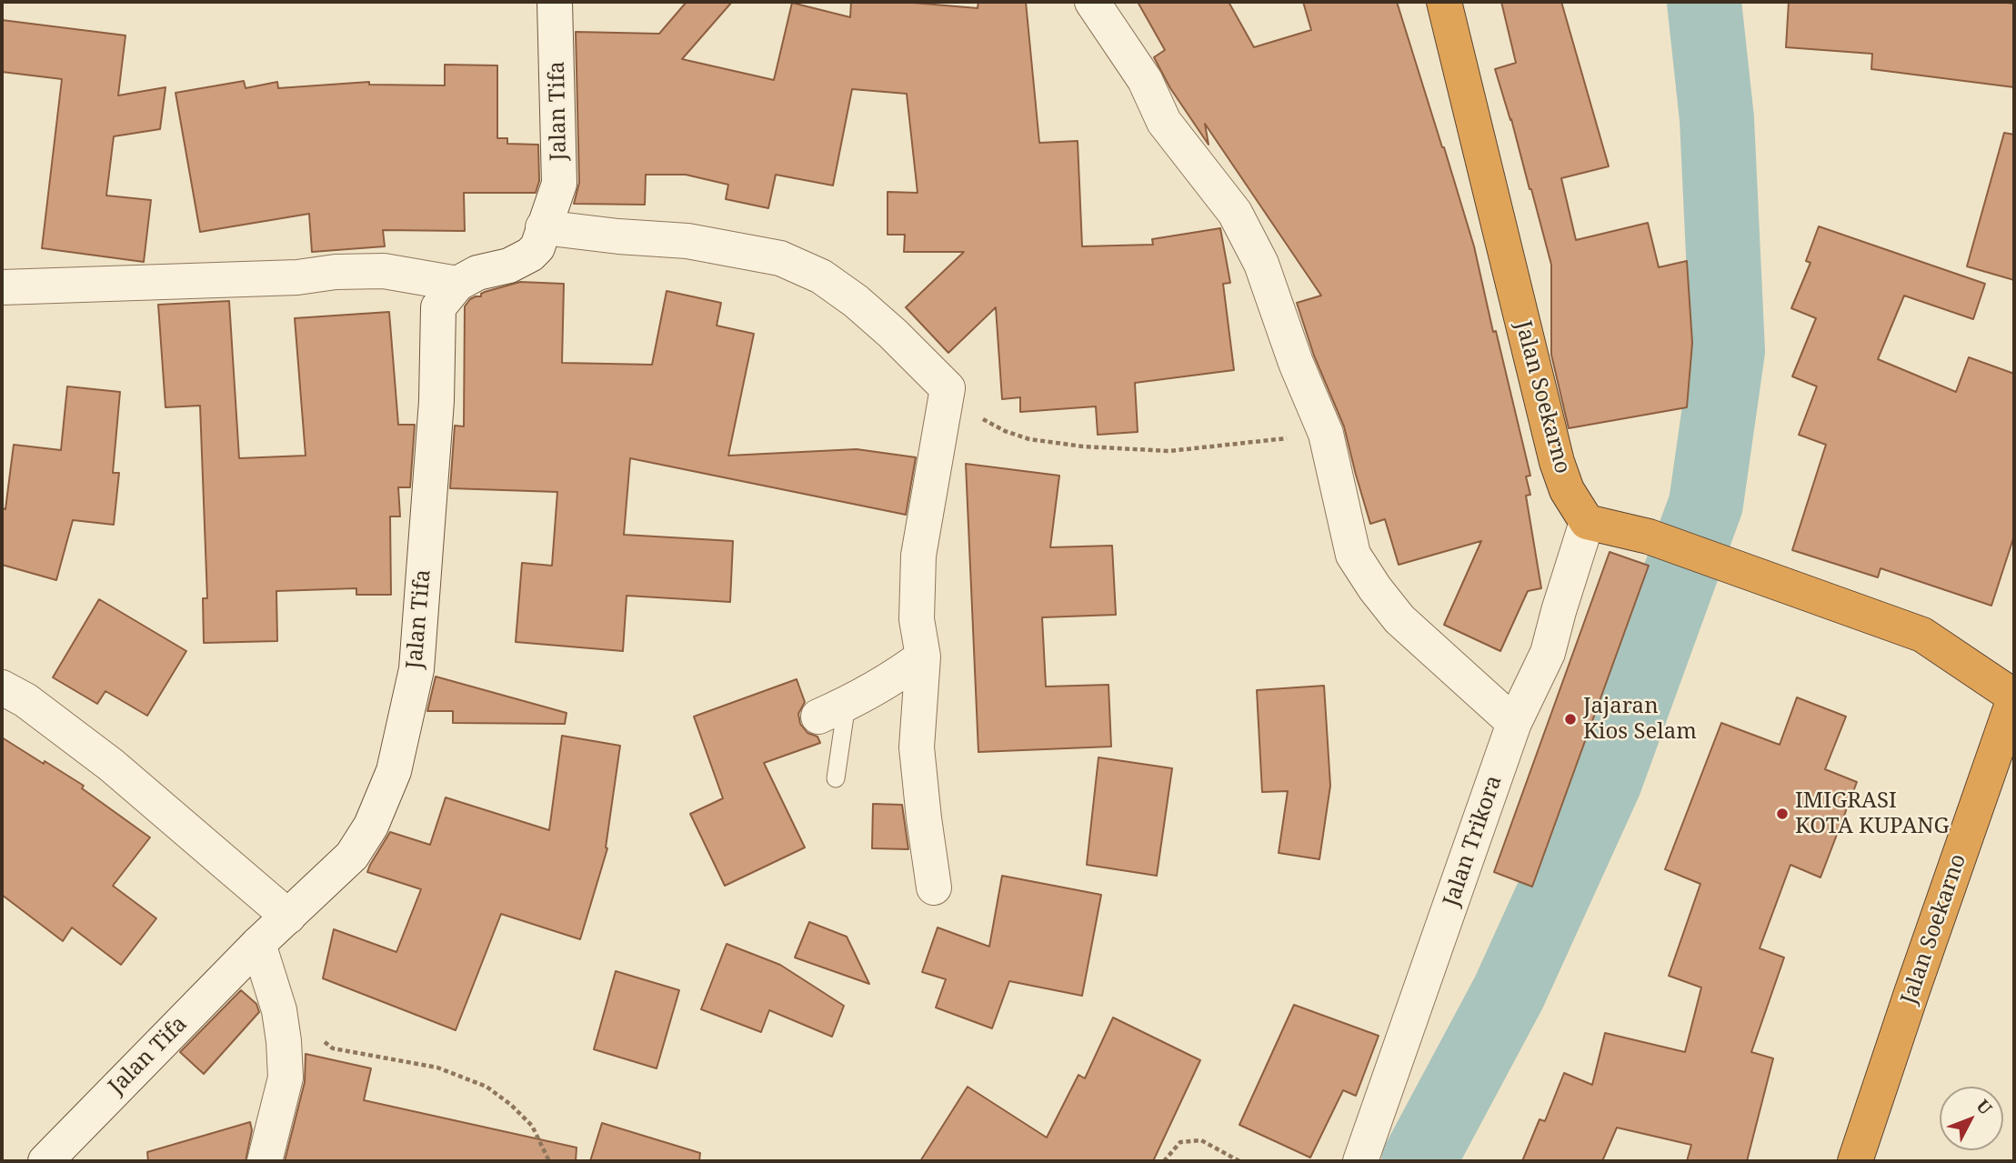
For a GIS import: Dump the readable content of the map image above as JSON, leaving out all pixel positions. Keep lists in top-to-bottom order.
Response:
{
  "streets": {
    "highway": ["Jalan Soekarno"],
    "street": ["Jalan Tifa", "Jalan Trikora"]
  },
  "crossings": [
    ["Jalan Soekarno", "Jalan Trikora"]
  ],
  "places": ["Jajaran Kios Selam", "IMIGRASI KOTA KUPANG"],
  "north": "top right"
}
